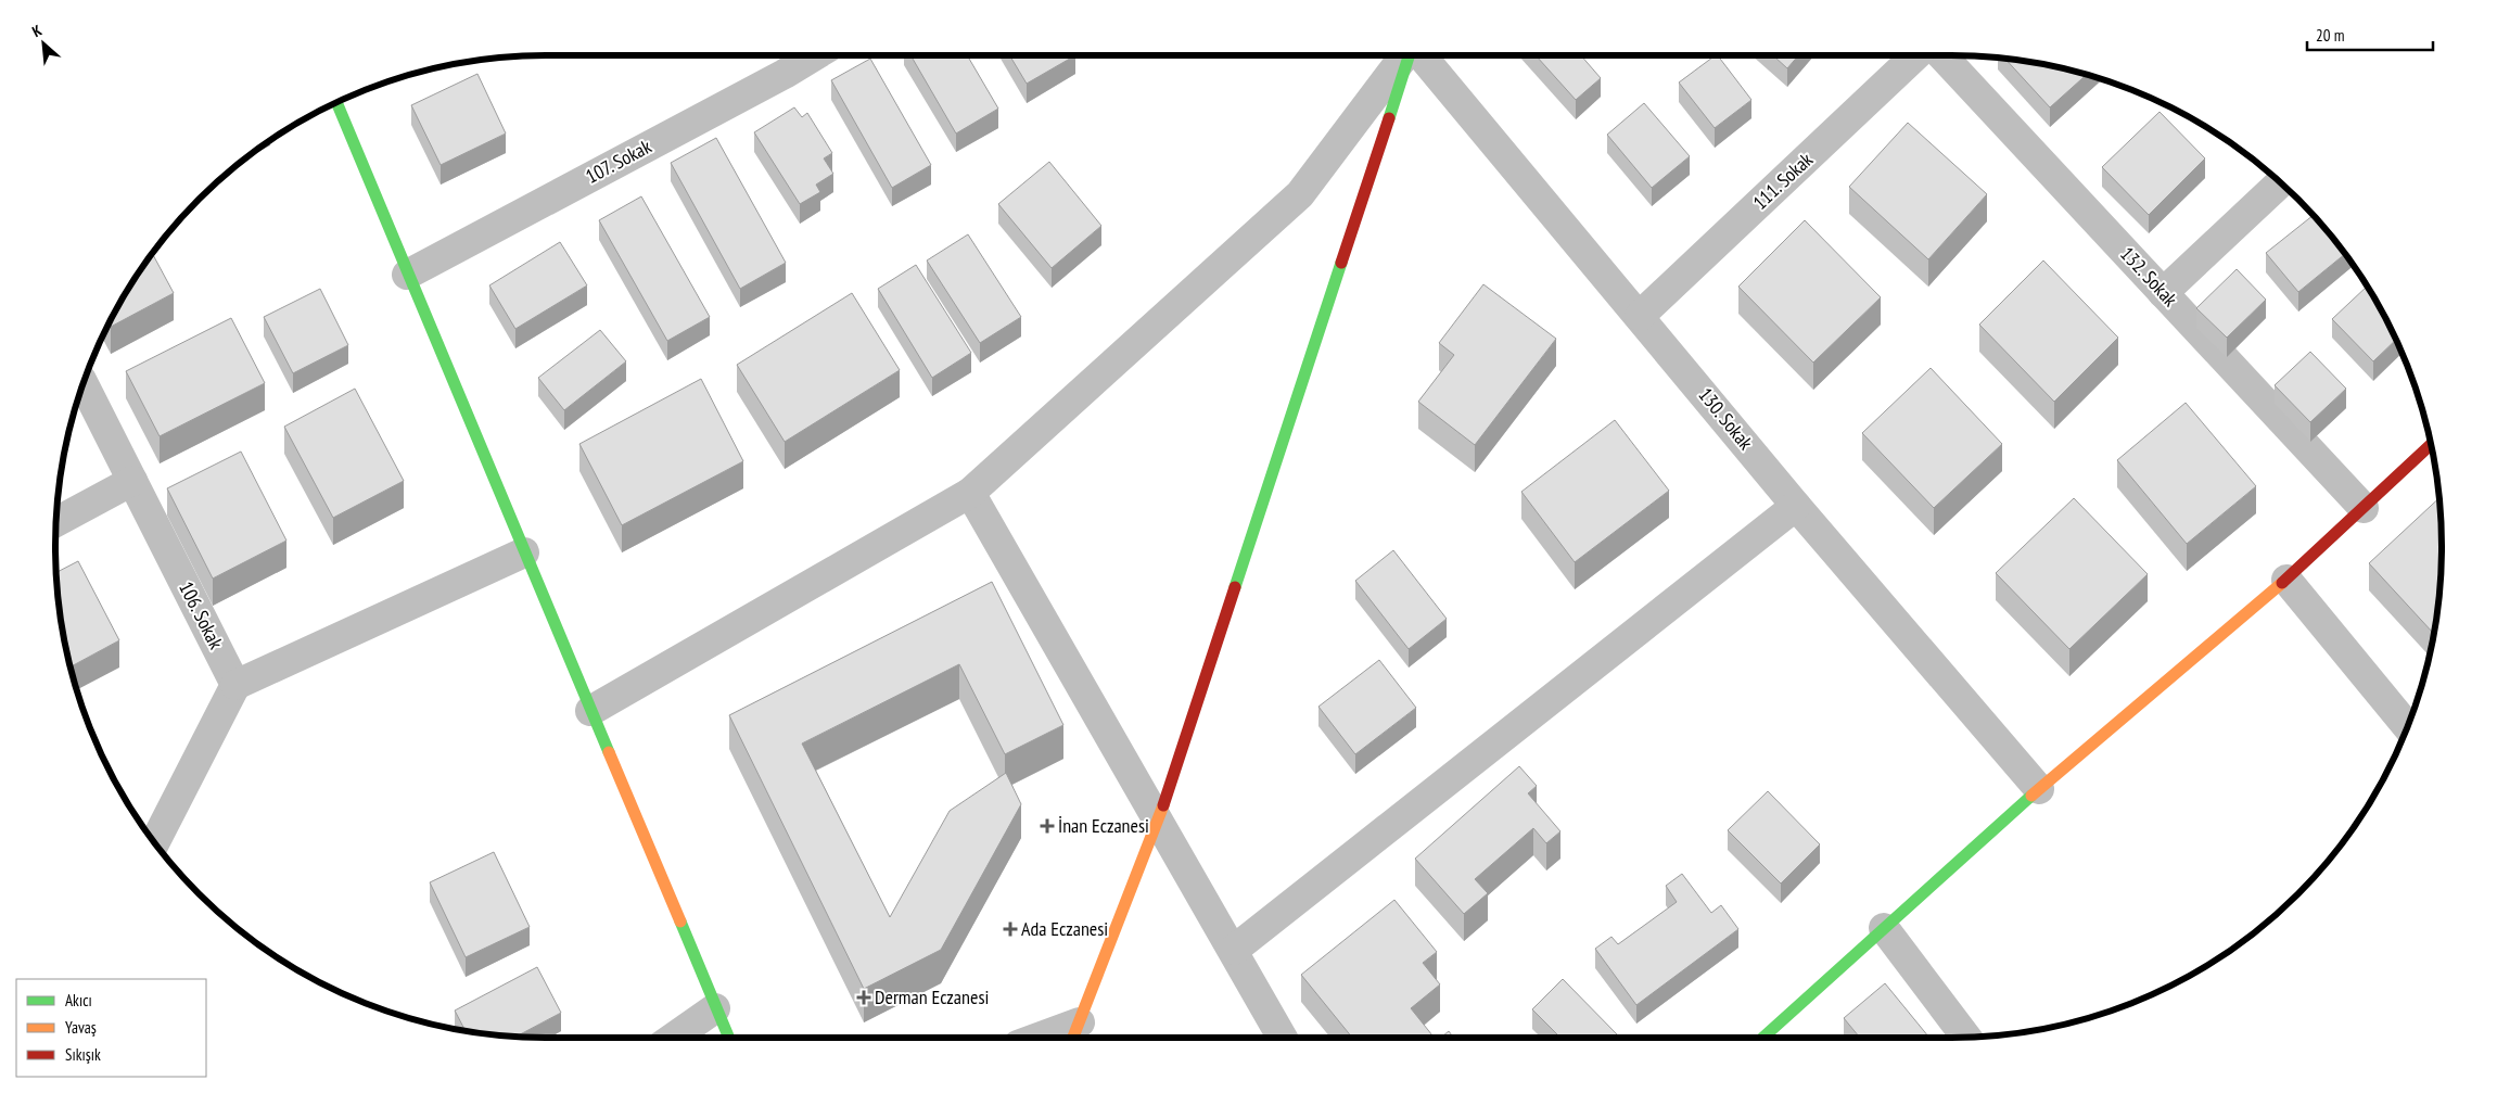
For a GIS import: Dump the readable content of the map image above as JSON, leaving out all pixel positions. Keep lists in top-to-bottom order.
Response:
{
  "streets": {
    "street": [
      "107. Sokak",
      "111. Sokak",
      "132. Sokak",
      "130. Sokak",
      "106. Sokak"
    ]
  },
  "crossings": [
    ["111. Sokak", "130. Sokak"]
  ],
  "places": {
    "health": ["İnan Eczanesi", "Ada Eczanesi", "Derman Eczanesi"]
  },
  "legend": ["Akıcı", "Yavaş", "Sıkışık"],
  "scale_bar": "20 m",
  "north": "top left"
}
